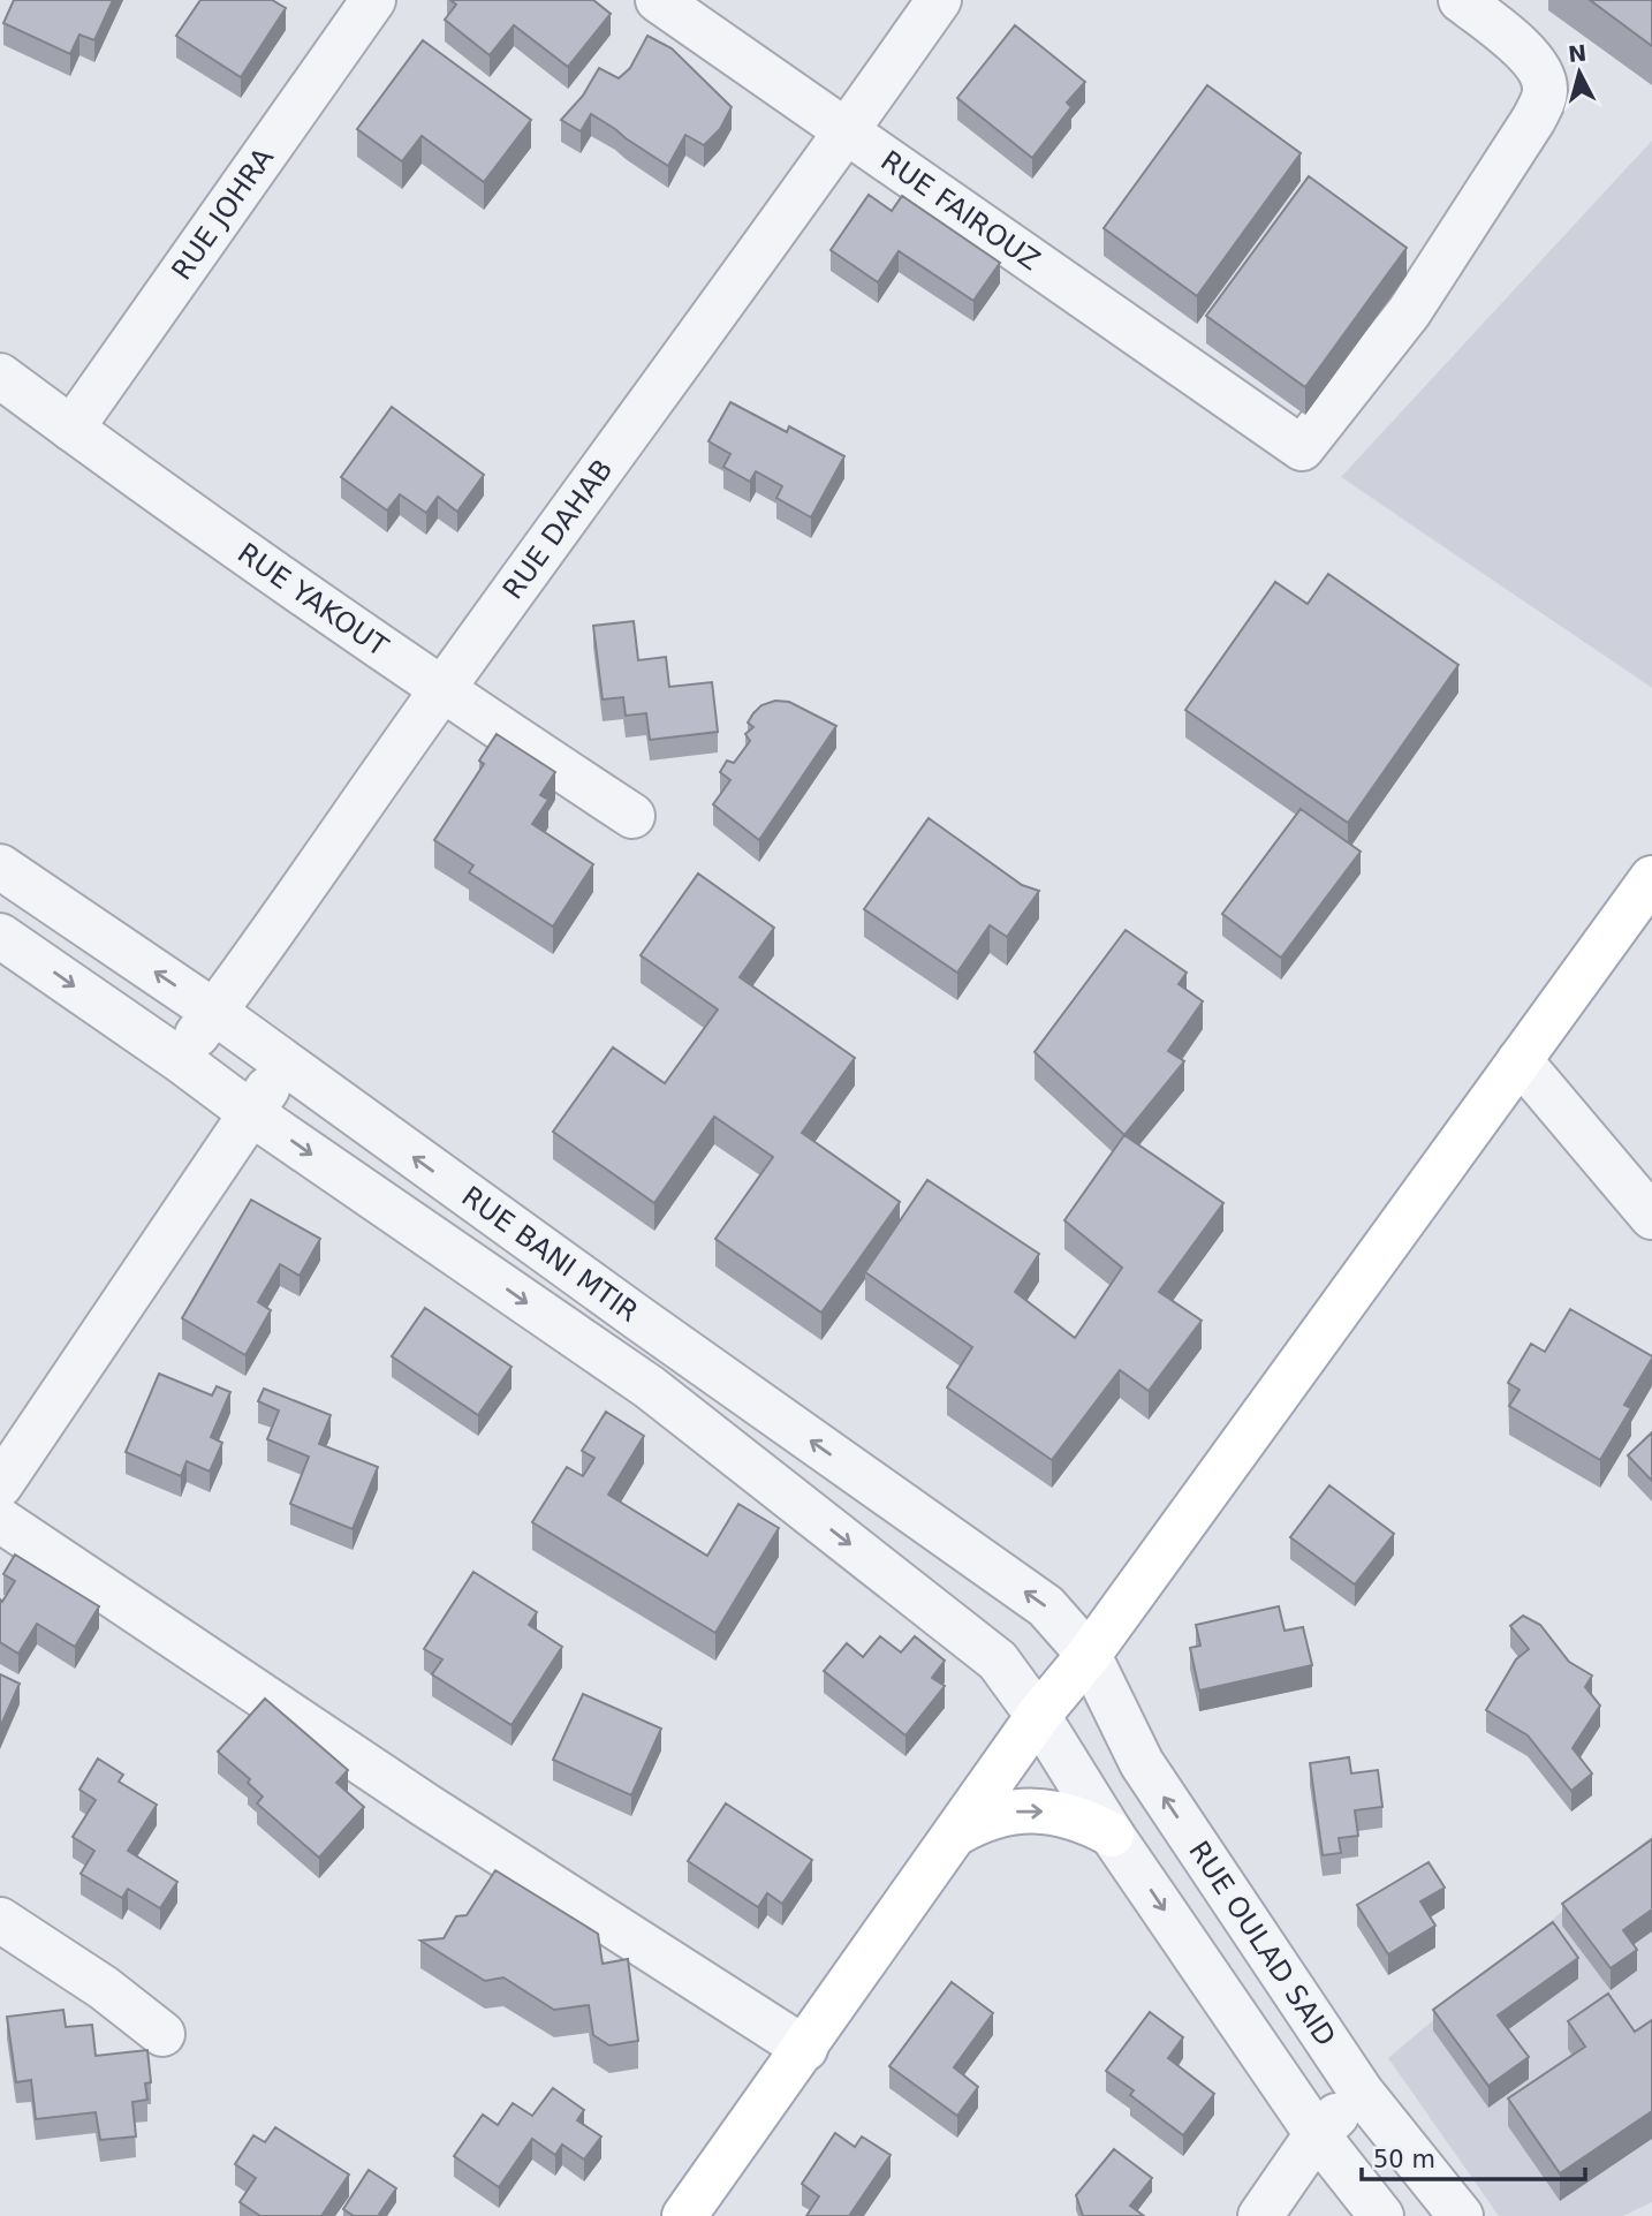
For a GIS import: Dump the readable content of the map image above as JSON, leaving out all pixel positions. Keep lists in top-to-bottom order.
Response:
{
  "streets": {
    "street": [
      "RUE FAIROUZ",
      "RUE JOHRA",
      "RUE DAHAB",
      "RUE YAKOUT",
      "RUE BANI MTIR",
      "RUE OULAD SAID"
    ]
  },
  "crossings": [
    ["RUE FAIROUZ", "RUE DAHAB"],
    ["RUE JOHRA", "RUE YAKOUT"],
    ["RUE DAHAB", "RUE YAKOUT"],
    ["RUE DAHAB", "RUE BANI MTIR"],
    ["RUE BANI MTIR", "RUE OULAD SAID"]
  ],
  "scale_bar": "50 m",
  "north": "top"
}
